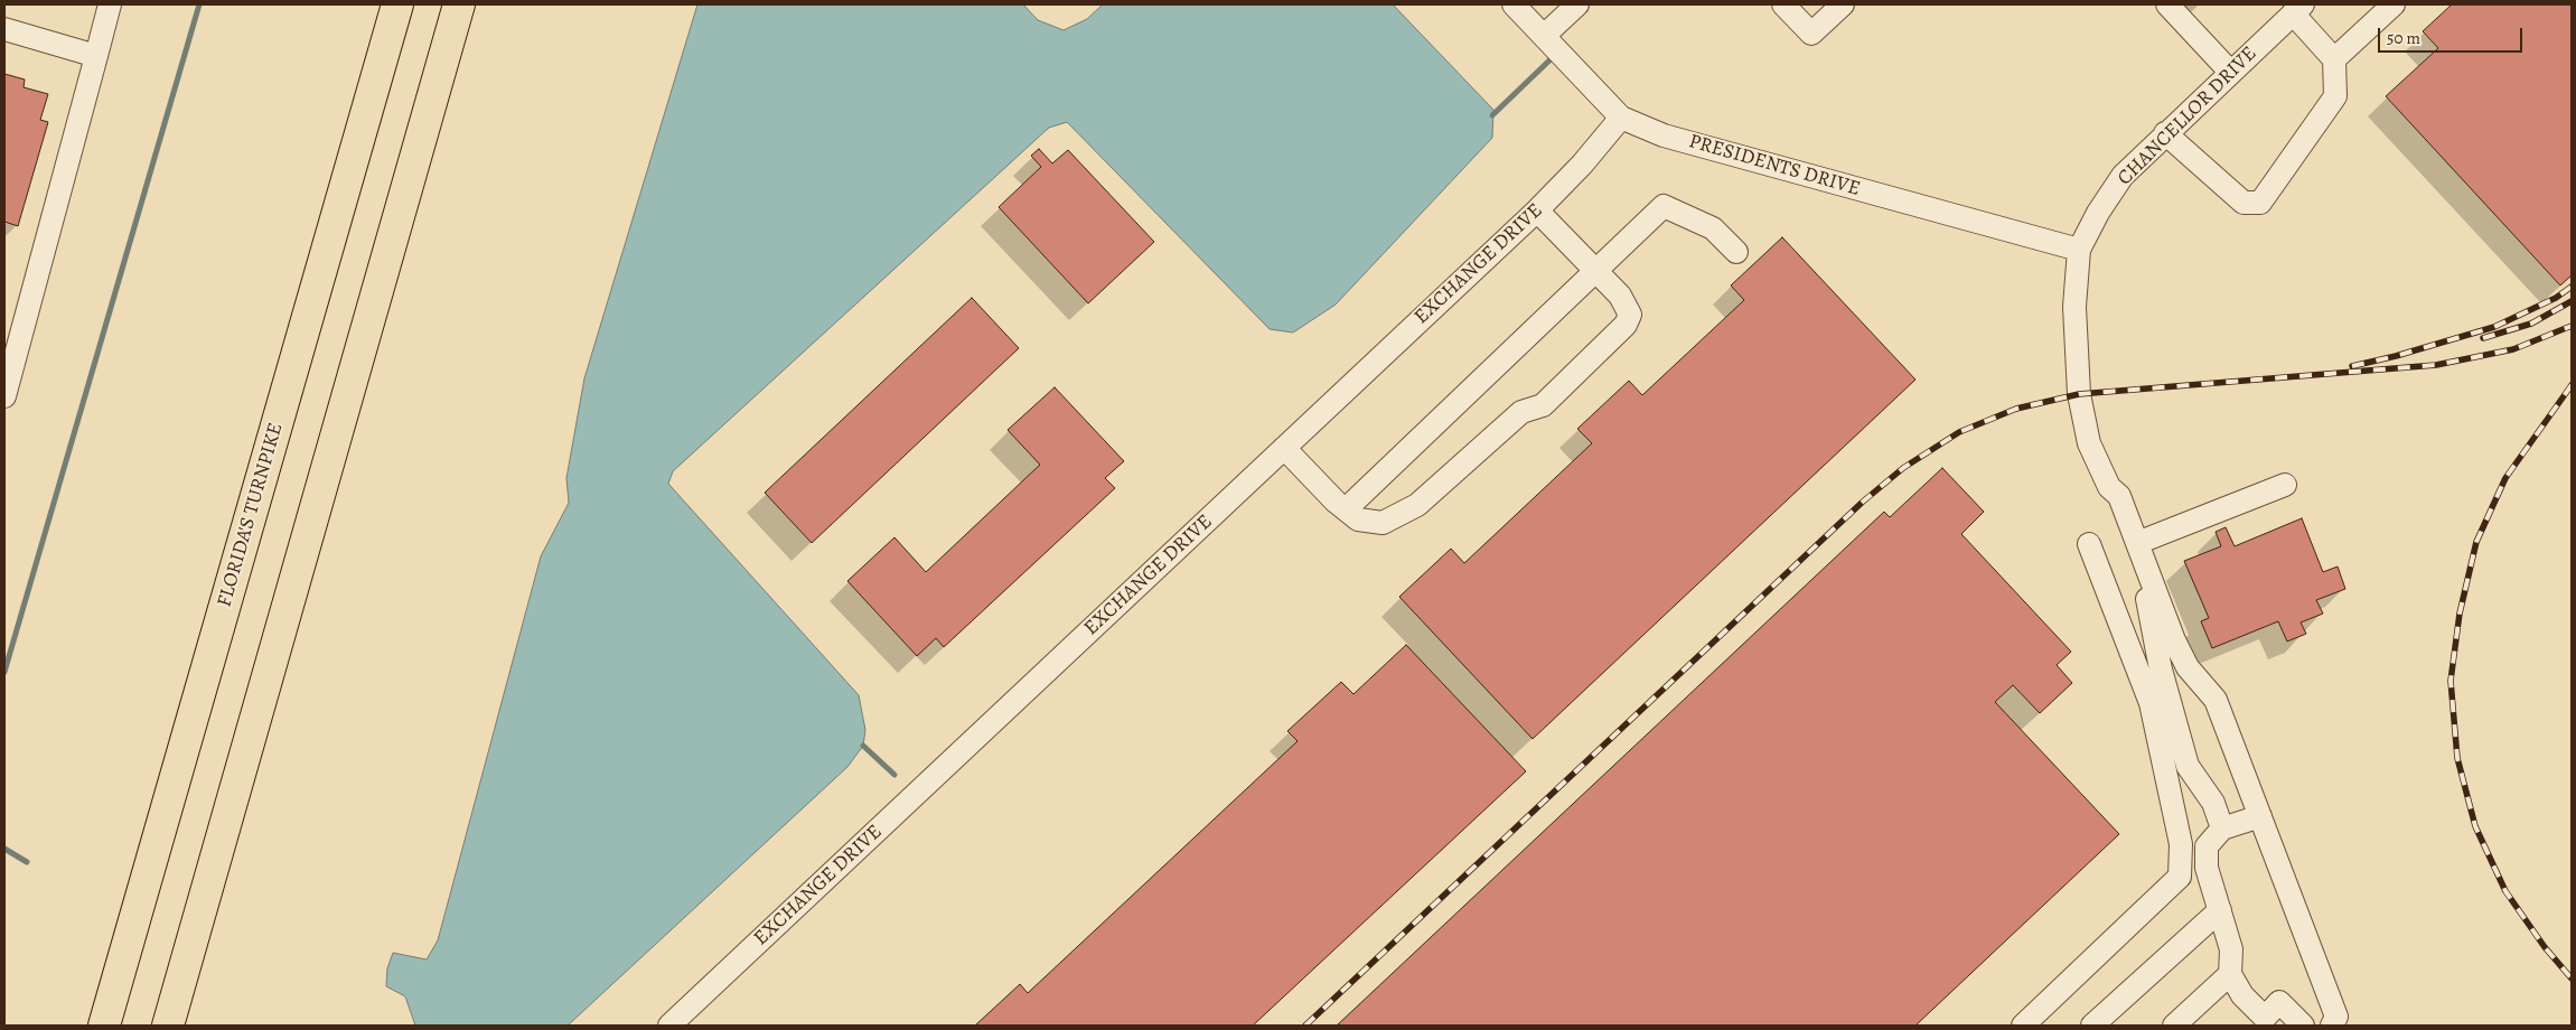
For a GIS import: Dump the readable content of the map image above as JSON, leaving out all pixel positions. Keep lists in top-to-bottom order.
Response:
{
  "streets": {
    "highway": ["FLORIDA'S TURNPIKE"],
    "street": ["CHANCELLOR DRIVE", "PRESIDENTS DRIVE", "EXCHANGE DRIVE"]
  },
  "crossings": [
    ["CHANCELLOR DRIVE", "PRESIDENTS DRIVE"],
    ["PRESIDENTS DRIVE", "EXCHANGE DRIVE"]
  ],
  "scale_bar": "50 m"
}
